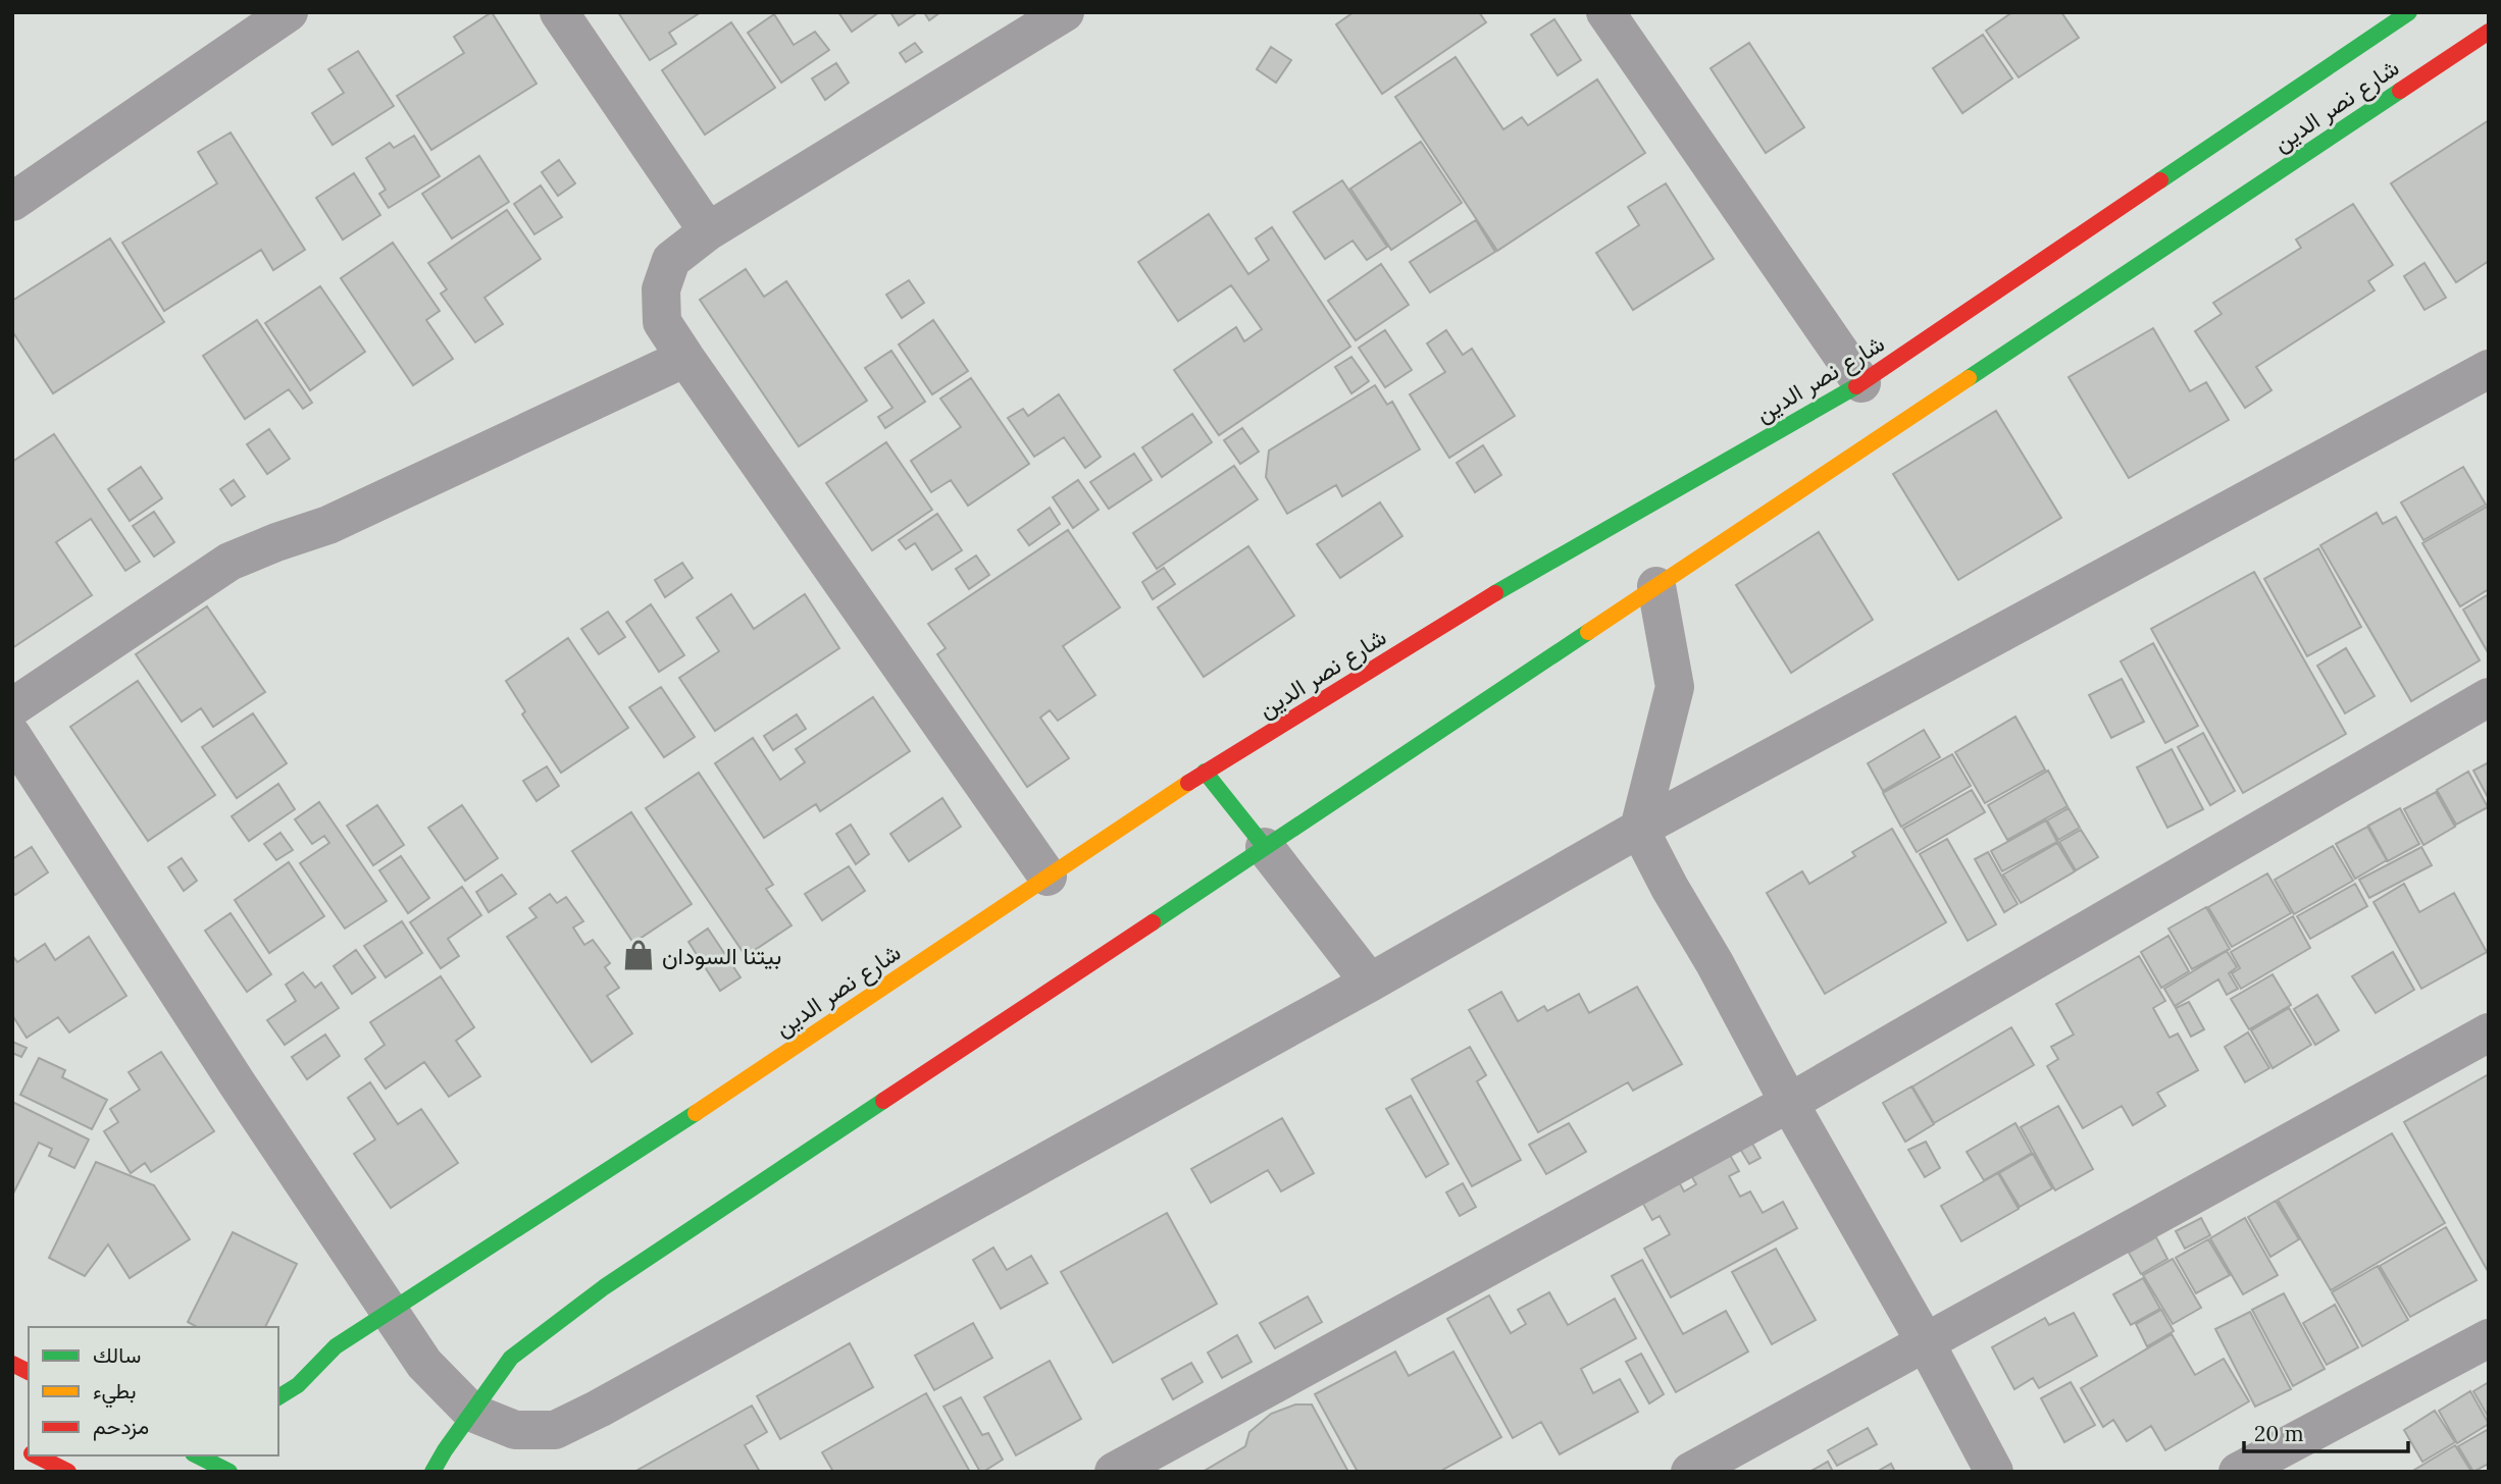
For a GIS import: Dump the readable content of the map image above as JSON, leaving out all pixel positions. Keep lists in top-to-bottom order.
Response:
{
  "streets": {
    "street": ["شارع نصر الدين"]
  },
  "places": {
    "shop": ["بيتنا السودان"]
  },
  "legend": ["سالك", "بطيء", "مزدحم"],
  "scale_bar": "20 m"
}
